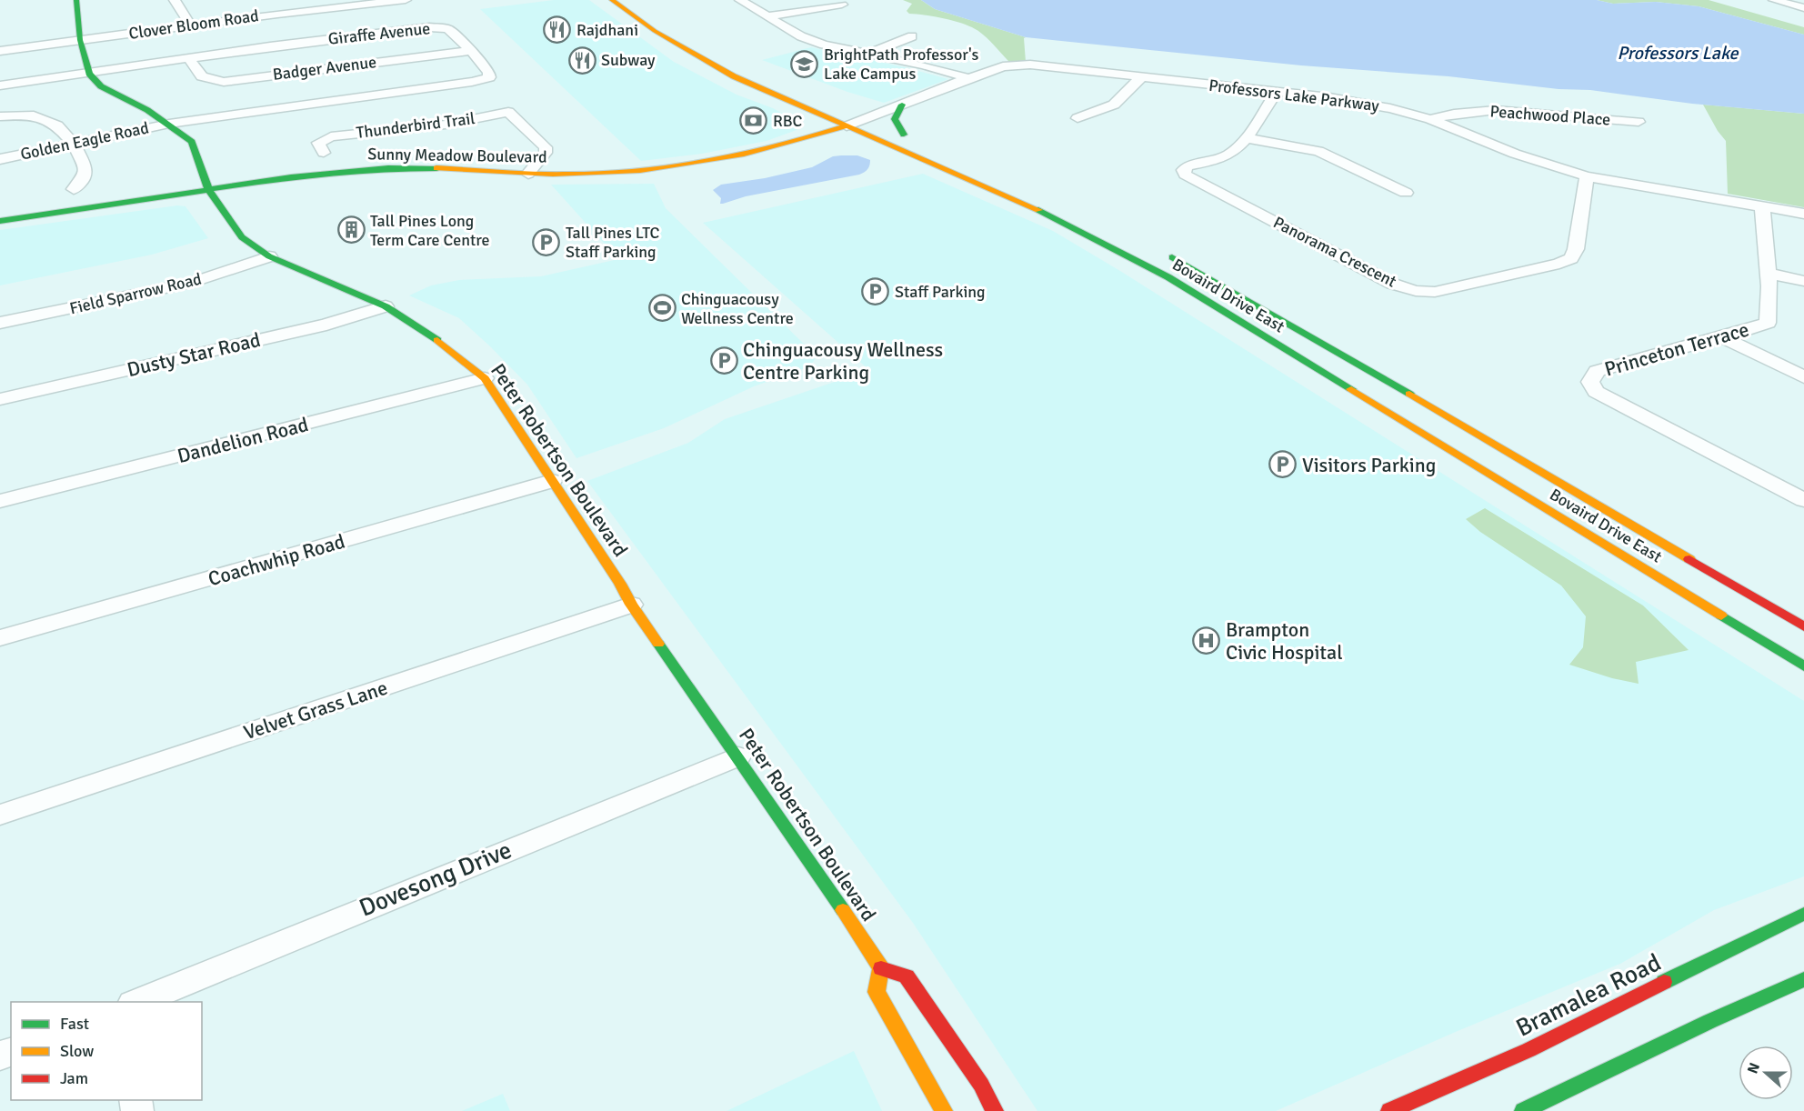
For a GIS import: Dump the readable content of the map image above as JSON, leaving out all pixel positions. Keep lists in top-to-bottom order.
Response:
{
  "streets": {
    "street": [
      "Clover Bloom Road",
      "Giraffe Avenue",
      "Badger Avenue",
      "Professors Lake Parkway",
      "Peachwood Place",
      "Thunderbird Trail",
      "Golden Eagle Road",
      "Sunny Meadow Boulevard",
      "Panorama Crescent",
      "Field Sparrow Road",
      "Bovaird Drive East",
      "Princeton Terrace",
      "Dusty Star Road",
      "Dandelion Road",
      "Peter Robertson Boulevard",
      "Coachwhip Road",
      "Velvet Grass Lane",
      "Dovesong Drive",
      "Bramalea Road"
    ]
  },
  "crossings": [
    ["Giraffe Avenue", "Badger Avenue"],
    ["Giraffe Avenue", "Golden Eagle Road"],
    ["Giraffe Avenue", "Peter Robertson Boulevard"],
    ["Professors Lake Parkway", "Peachwood Place"],
    ["Professors Lake Parkway", "Sunny Meadow Boulevard"],
    ["Professors Lake Parkway", "Panorama Crescent"],
    ["Professors Lake Parkway", "Bovaird Drive East"],
    ["Professors Lake Parkway", "Princeton Terrace"],
    ["Thunderbird Trail", "Sunny Meadow Boulevard"],
    ["Golden Eagle Road", "Peter Robertson Boulevard"],
    ["Sunny Meadow Boulevard", "Bovaird Drive East"],
    ["Sunny Meadow Boulevard", "Peter Robertson Boulevard"],
    ["Field Sparrow Road", "Peter Robertson Boulevard"],
    ["Dusty Star Road", "Peter Robertson Boulevard"],
    ["Dandelion Road", "Peter Robertson Boulevard"],
    ["Peter Robertson Boulevard", "Coachwhip Road"],
    ["Peter Robertson Boulevard", "Velvet Grass Lane"],
    ["Peter Robertson Boulevard", "Dovesong Drive"]
  ],
  "water": ["Professors Lake"],
  "places": {
    "restaurant": ["Rajdhani", "Subway"],
    "school or university": ["BrightPath Professor's Lake Campus"],
    "bank": ["RBC"],
    "building": ["Tall Pines Long Term Care Centre"],
    "parking": [
      "Tall Pines LTC Staff Parking",
      "Staff Parking",
      "Chinguacousy Wellness Centre Parking",
      "Visitors Parking"
    ],
    "sports": ["Chinguacousy Wellness Centre"],
    "hospital": ["Brampton Civic Hospital"]
  },
  "legend": ["Fast", "Slow", "Jam"],
  "north": "left"
}
